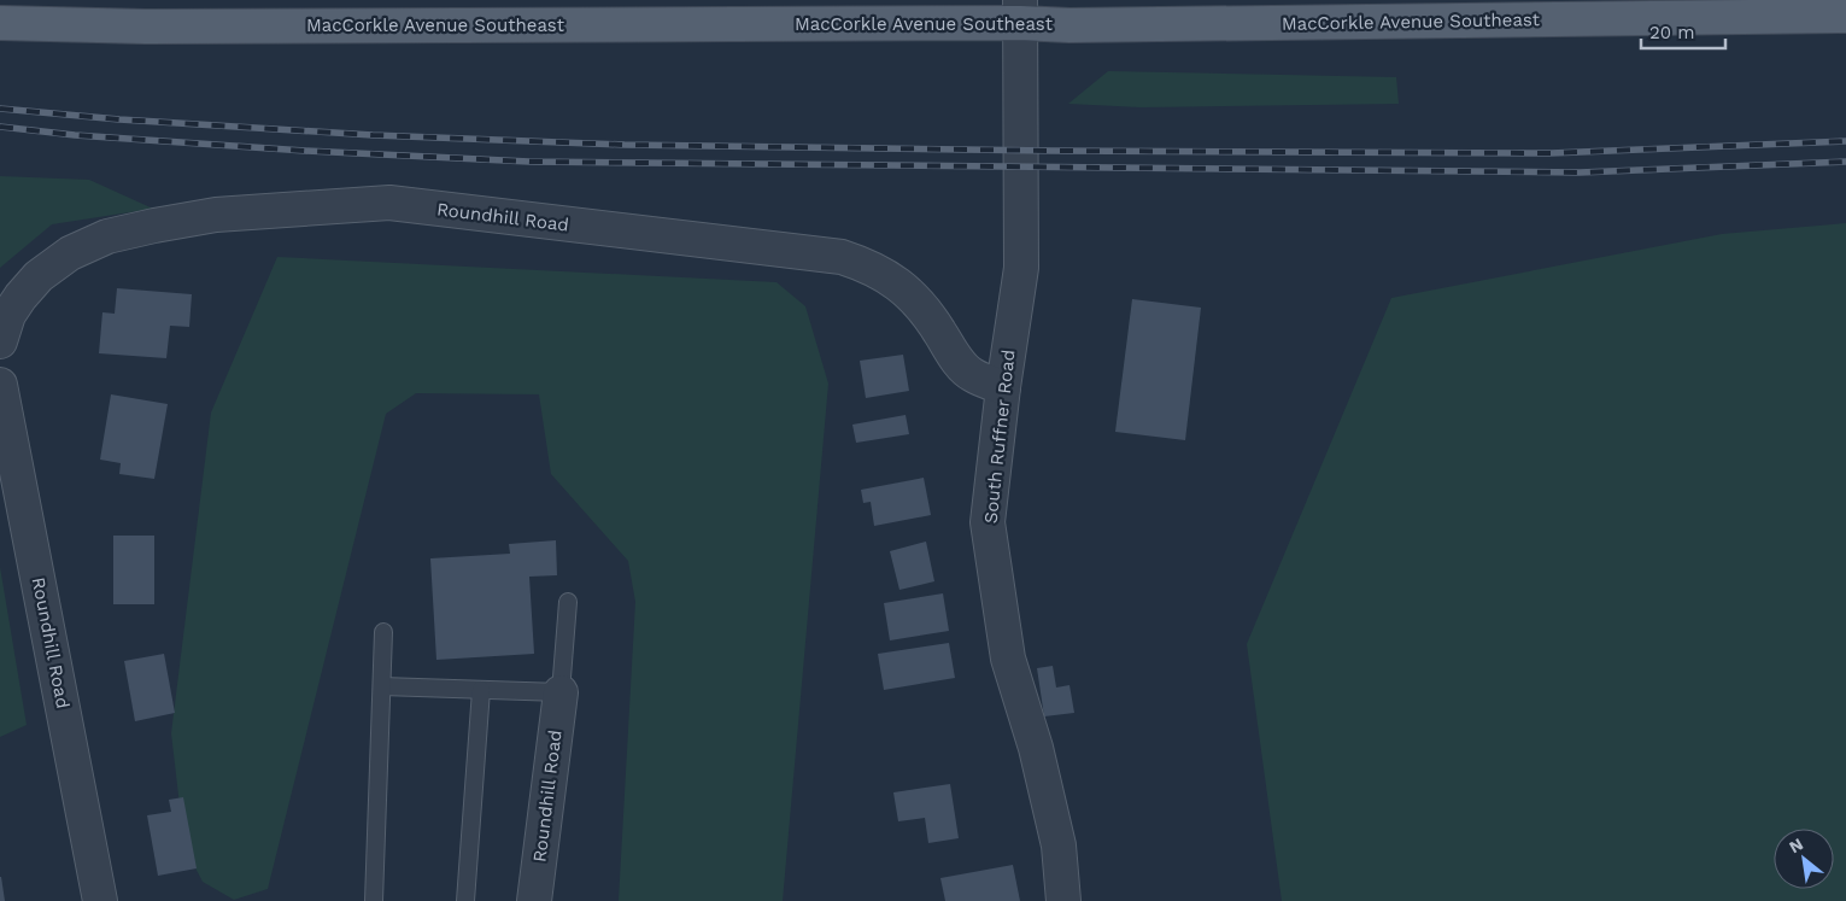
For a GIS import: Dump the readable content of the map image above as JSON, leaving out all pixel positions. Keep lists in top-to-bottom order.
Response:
{
  "streets": {
    "main road": ["MacCorkle Avenue Southeast"],
    "street": ["Roundhill Road", "South Ruffner Road"]
  },
  "crossings": [
    ["MacCorkle Avenue Southeast", "South Ruffner Road"],
    ["Roundhill Road", "South Ruffner Road"]
  ],
  "scale_bar": "20 m",
  "north": "top left"
}
